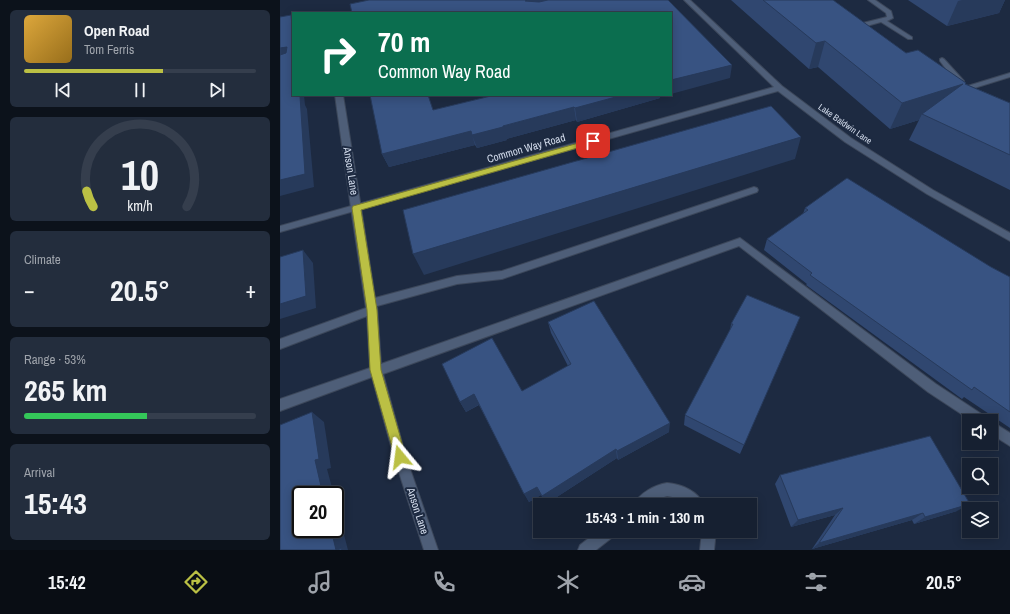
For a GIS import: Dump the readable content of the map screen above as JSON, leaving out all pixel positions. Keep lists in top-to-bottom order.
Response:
{
  "streets": {
    "street": ["Lake Baldwin Lane", "Common Way Road", "Anson Lane"]
  },
  "crossings": [
    ["Lake Baldwin Lane", "Common Way Road"],
    ["Common Way Road", "Anson Lane"]
  ],
  "page": {
    "turn": ["70 m", "Common Way Road"],
    "song": ["Open Road", "Tom Ferris"],
    "tile": [
      "Climate",
      ["Range · 53%", "265 km"],
      ["Arrival", "15:43"]
    ],
    "heat": ["−", "20.5°", "+"],
    "limit": "20",
    "trip": "15:43 · 1 min · 130 m",
    "tabs": ["15:42", "20.5°"],
    "gauge": ["10", "km/h"]
  }
}
